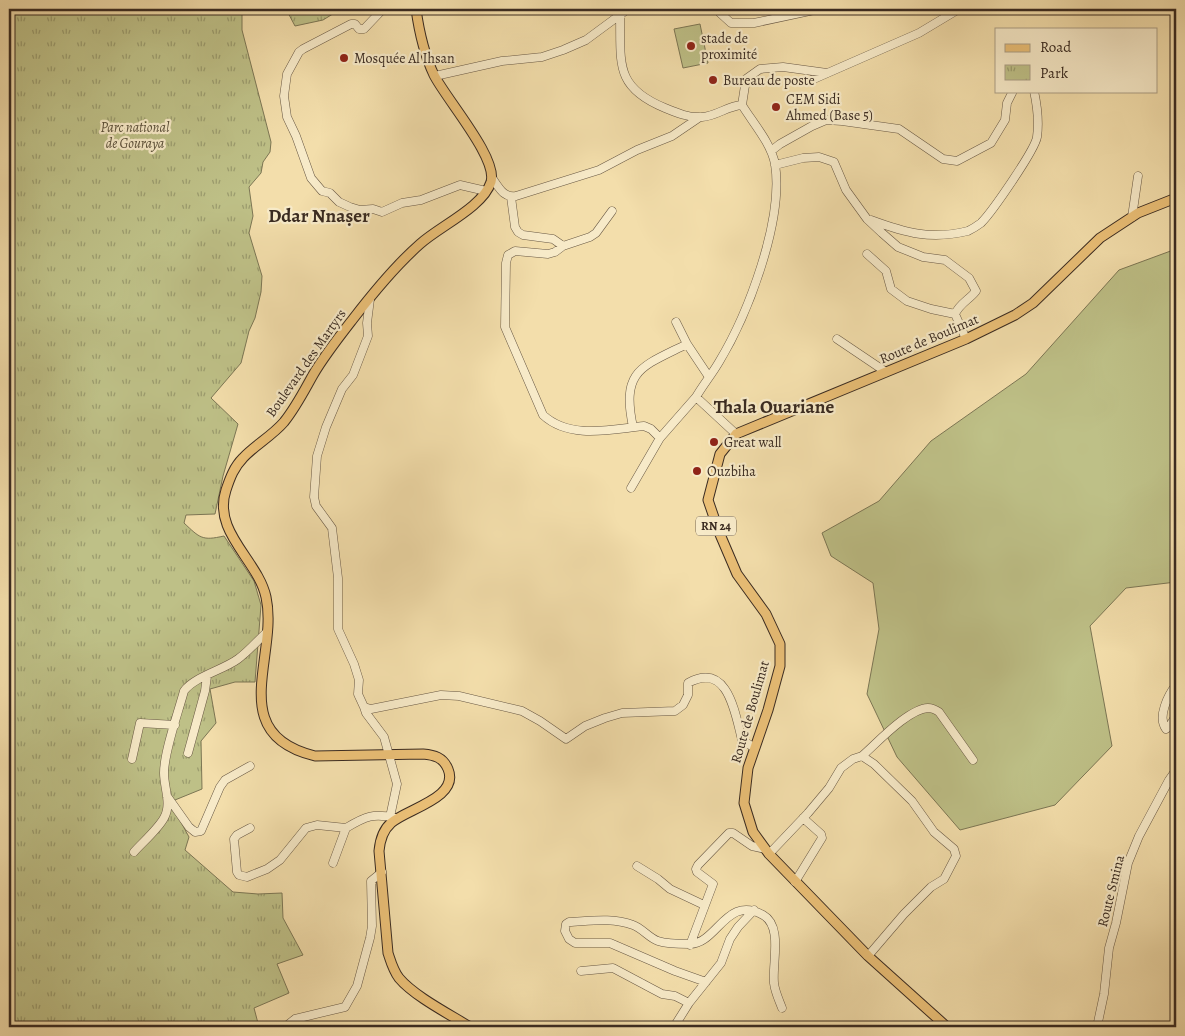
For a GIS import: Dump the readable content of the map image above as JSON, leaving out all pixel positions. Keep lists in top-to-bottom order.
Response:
{
  "streets": {
    "main road": ["Route de Boulimat", "Boulevard des Martyrs", "RN 24"],
    "street": ["Route Smina"]
  },
  "districts": ["Ddar Nnaṣer", "Thala Ouariane"],
  "parks": ["Parc national de Gouraya"],
  "places": [
    "stade de proximité",
    "Mosquée Al Ihsan",
    "Bureau de poste",
    "CEM Sidi Ahmed (Base 5)",
    "Great wall",
    "Ouzbiha"
  ],
  "legend": ["Road", "Park"]
}
